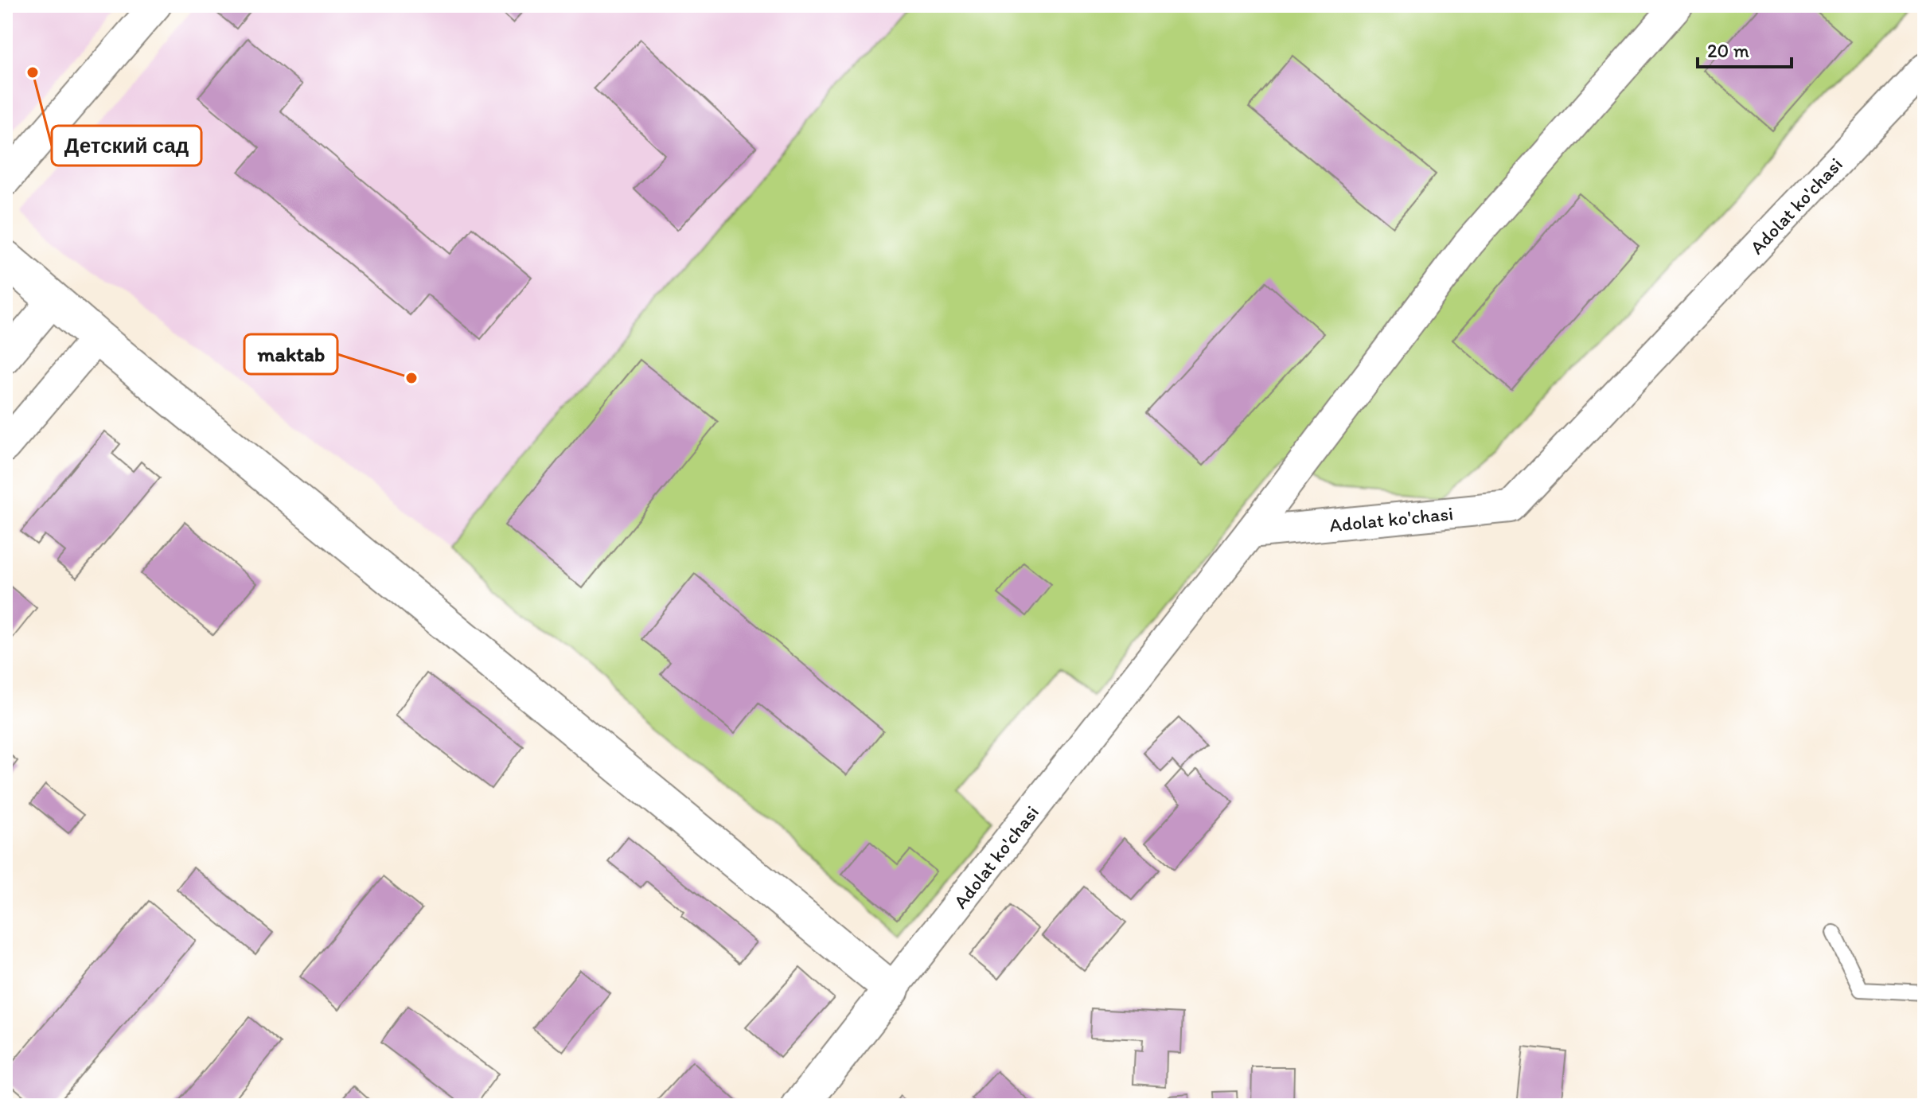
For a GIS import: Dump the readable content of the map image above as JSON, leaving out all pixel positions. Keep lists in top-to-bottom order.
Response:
{
  "streets": {
    "street": ["Adolat ko'chasi"]
  },
  "places": ["Детский сад", "maktab"],
  "scale_bar": "20 m"
}
